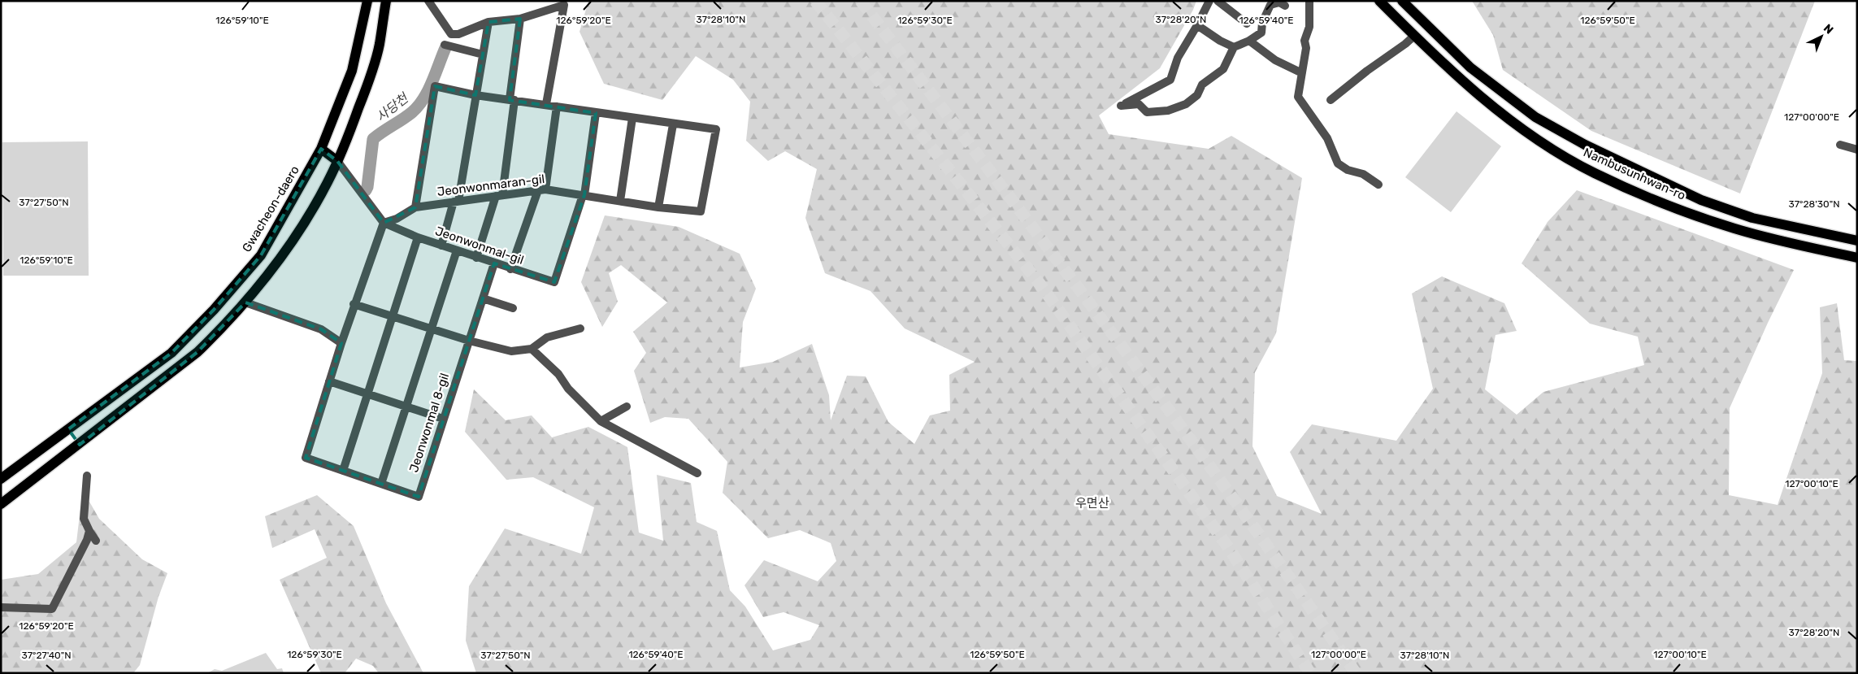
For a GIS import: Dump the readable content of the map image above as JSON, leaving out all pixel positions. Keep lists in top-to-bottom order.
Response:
{
  "streets": {
    "main road": ["Nambusunhwan-ro", "Gwacheon-daero"],
    "street": ["Jeonwonmaran-gil", "Jeonwonmal-gil", "Jeonwonmal 8-gil"]
  },
  "crossings": [
    ["Jeonwonmaran-gil", "Jeonwonmal-gil"],
    ["Jeonwonmal-gil", "Jeonwonmal 8-gil"]
  ],
  "water": ["사당천"],
  "parks": ["우면산"],
  "north": "top right",
  "coordinates": [
    "37°28'10\"N",
    "37°28'20\"N",
    "126°59'20\"E",
    "126°59'30\"E",
    "126°59'40\"E",
    "126°59'50\"E",
    "126°59'10\"E",
    "127°00'00\"E",
    "37°27'50\"N",
    "37°28'30\"N",
    "127°00'10\"E",
    "37°27'40\"N"
  ]
}
